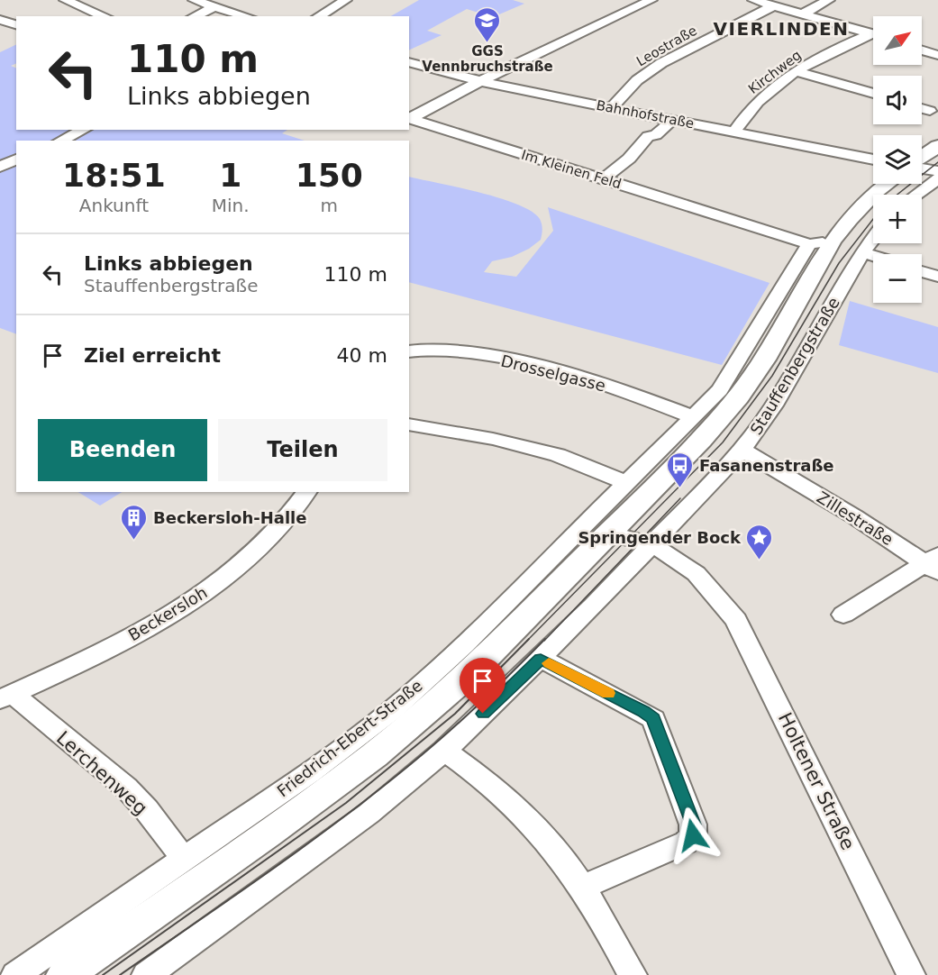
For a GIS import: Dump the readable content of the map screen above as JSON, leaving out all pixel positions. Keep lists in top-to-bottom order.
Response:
{
  "streets": {
    "main road": ["Friedrich-Ebert-Straße"],
    "street": [
      "Leostraße",
      "Kirchweg",
      "Bahnhofstraße",
      "Im Kleinen Feld",
      "Stauffenbergstraße",
      "Drosselgasse",
      "Zillestraße",
      "Beckersloh",
      "Lerchenweg",
      "Holtener Straße"
    ]
  },
  "crossings": [
    ["Leostraße", "Bahnhofstraße"],
    ["Kirchweg", "Bahnhofstraße"],
    ["Bahnhofstraße", "Im Kleinen Feld"],
    ["Im Kleinen Feld", "Friedrich-Ebert-Straße"],
    ["Stauffenbergstraße", "Zillestraße"],
    ["Stauffenbergstraße", "Holtener Straße"],
    ["Drosselgasse", "Friedrich-Ebert-Straße"],
    ["Beckersloh", "Lerchenweg"],
    ["Friedrich-Ebert-Straße", "Lerchenweg"],
    ["Friedrich-Ebert-Straße", "Holtener Straße"]
  ],
  "districts": ["VIERLINDEN"],
  "places": {
    "school or university": ["GGS Vennbruchstraße"],
    "bus stop": ["Fasanenstraße"],
    "building": ["Beckersloh-Halle"],
    "place": ["Springender Bock"]
  },
  "north": "top right",
  "page": {
    "map_buttons": ["+", "−"],
    "turn": ["110 m", "Links abbiegen"],
    "eta": [
      "18:51",
      "Ankunft",
      "1",
      "Min.",
      "150",
      "m"
    ],
    "list": [
      {
        "name": "Links abbiegen",
        "note": "Stauffenbergstraße",
        "value": "110 m"
      },
      {
        "name": "Ziel erreicht",
        "value": "40 m"
      }
    ],
    "buttons": ["Beenden", "Teilen"]
  }
}
